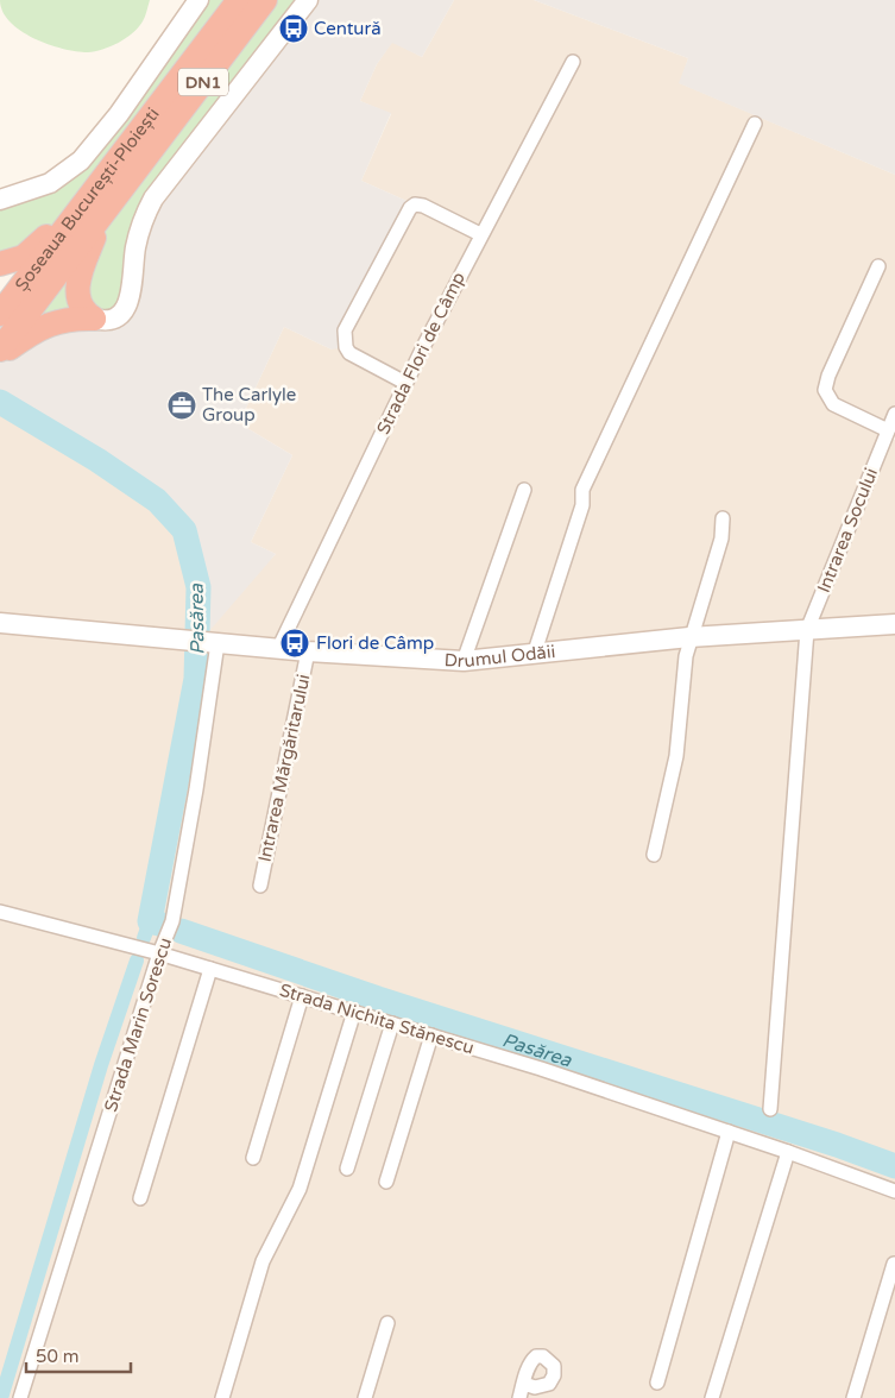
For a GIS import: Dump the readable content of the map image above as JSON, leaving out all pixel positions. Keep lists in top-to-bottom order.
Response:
{
  "streets": {
    "highway": ["DN1", "Șoseaua București-Ploiești"],
    "street": [
      "Strada Flori de Câmp",
      "Intrarea Socului",
      "Drumul Odăii",
      "Intrarea Mărgăritarului",
      "Strada Nichita Stănescu",
      "Strada Marin Sorescu"
    ]
  },
  "crossings": [
    ["Strada Flori de Câmp", "Drumul Odăii"],
    ["Intrarea Socului", "Drumul Odăii"],
    ["Drumul Odăii", "Intrarea Mărgăritarului"],
    ["Drumul Odăii", "Strada Marin Sorescu"],
    ["Strada Nichita Stănescu", "Strada Marin Sorescu"]
  ],
  "water": ["Pasărea"],
  "places": {
    "bus stop": ["Centură", "Flori de Câmp"],
    "office": ["The Carlyle Group"]
  },
  "scale_bar": "50 m"
}
